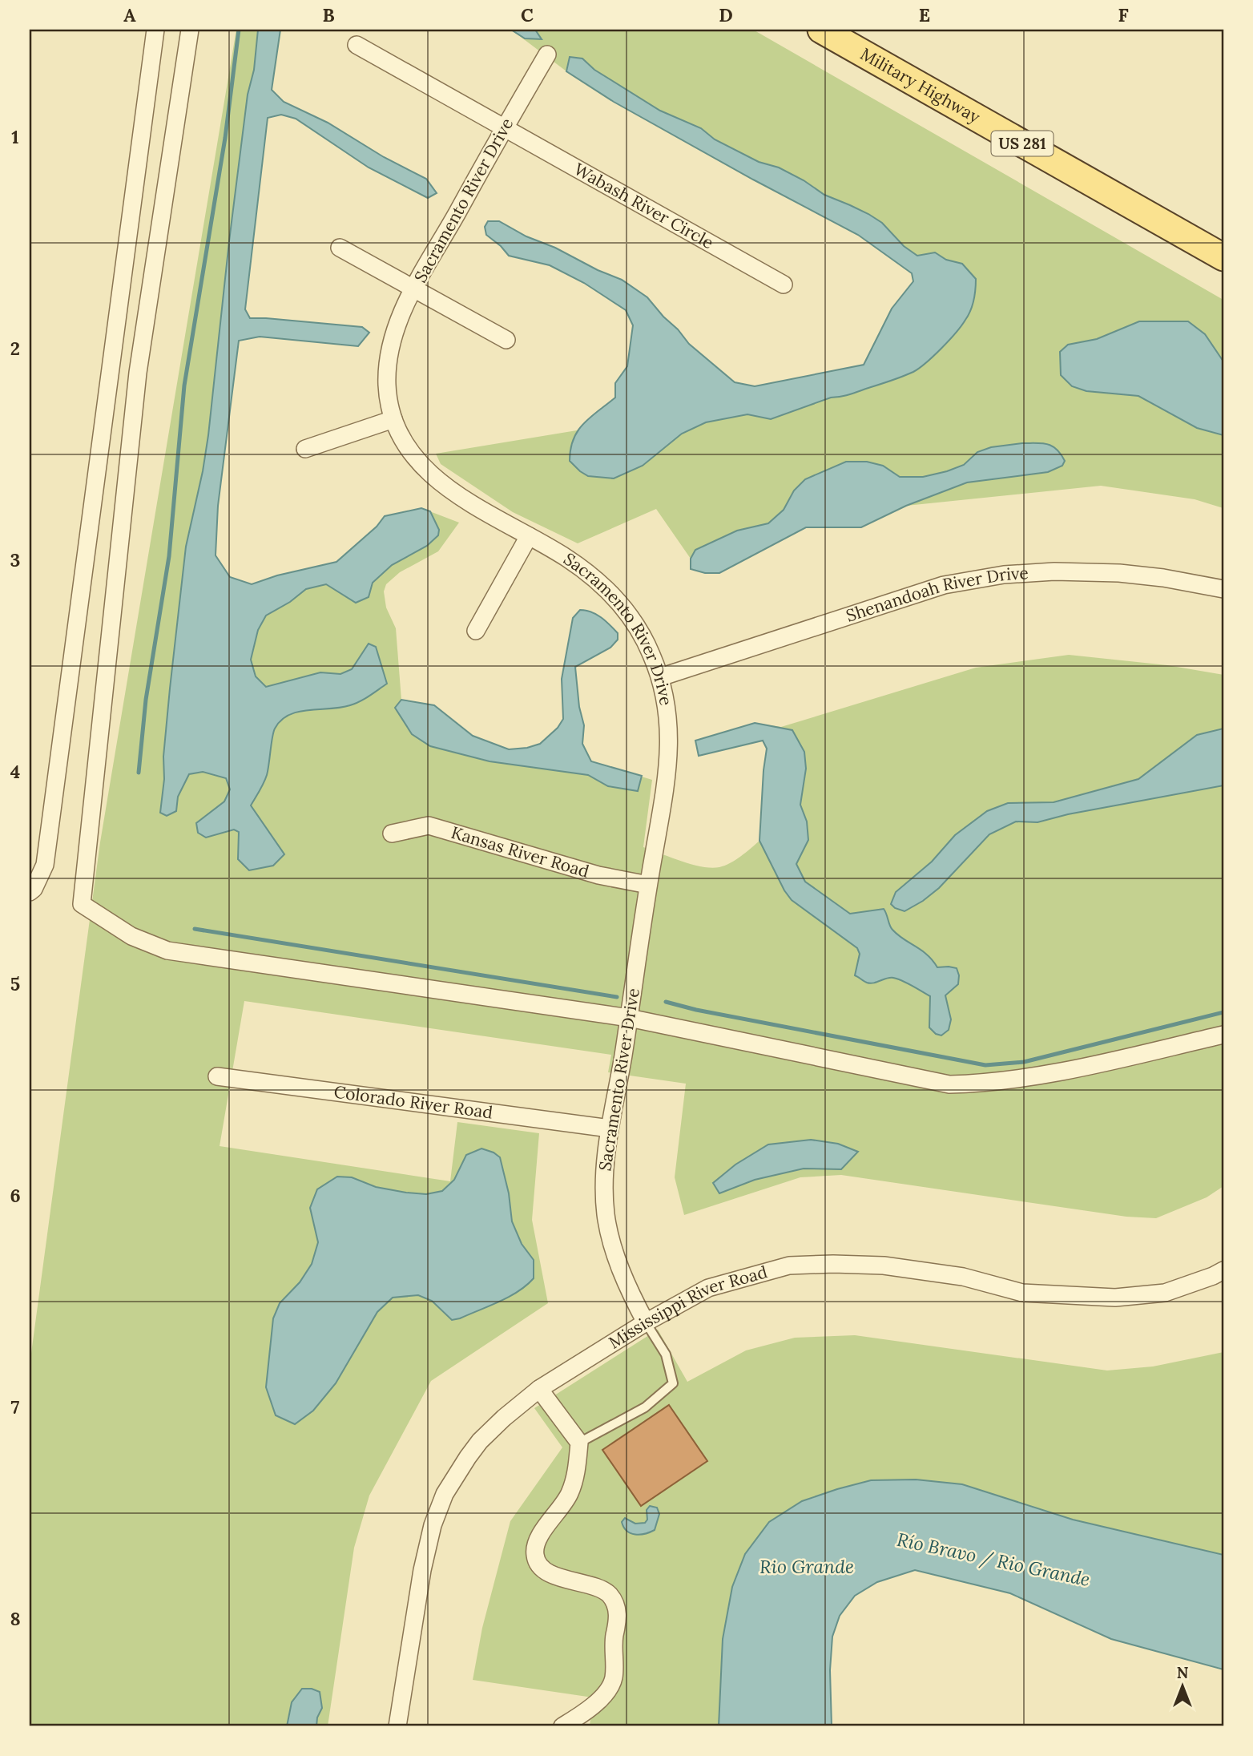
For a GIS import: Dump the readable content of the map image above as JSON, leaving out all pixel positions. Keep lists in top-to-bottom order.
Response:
{
  "streets": {
    "main road": ["Military Highway", "US 281"],
    "street": [
      "Sacramento River Drive",
      "Wabash River Circle",
      "Shenandoah River Drive",
      "Kansas River Road",
      "Colorado River Road",
      "Mississippi River Road"
    ]
  },
  "crossings": [
    ["Sacramento River Drive", "Wabash River Circle"],
    ["Sacramento River Drive", "Shenandoah River Drive"],
    ["Sacramento River Drive", "Kansas River Road"],
    ["Sacramento River Drive", "Colorado River Road"],
    ["Sacramento River Drive", "Mississippi River Road"]
  ],
  "water": ["Río Bravo / Rio Grande", "Rio Grande"],
  "north": "top",
  "grid": {
    "columns": [
      "A",
      "B",
      "C",
      "D",
      "E",
      "F"
    ],
    "rows": [
      "1",
      "2",
      "3",
      "4",
      "5",
      "6",
      "7",
      "8"
    ]
  }
}
